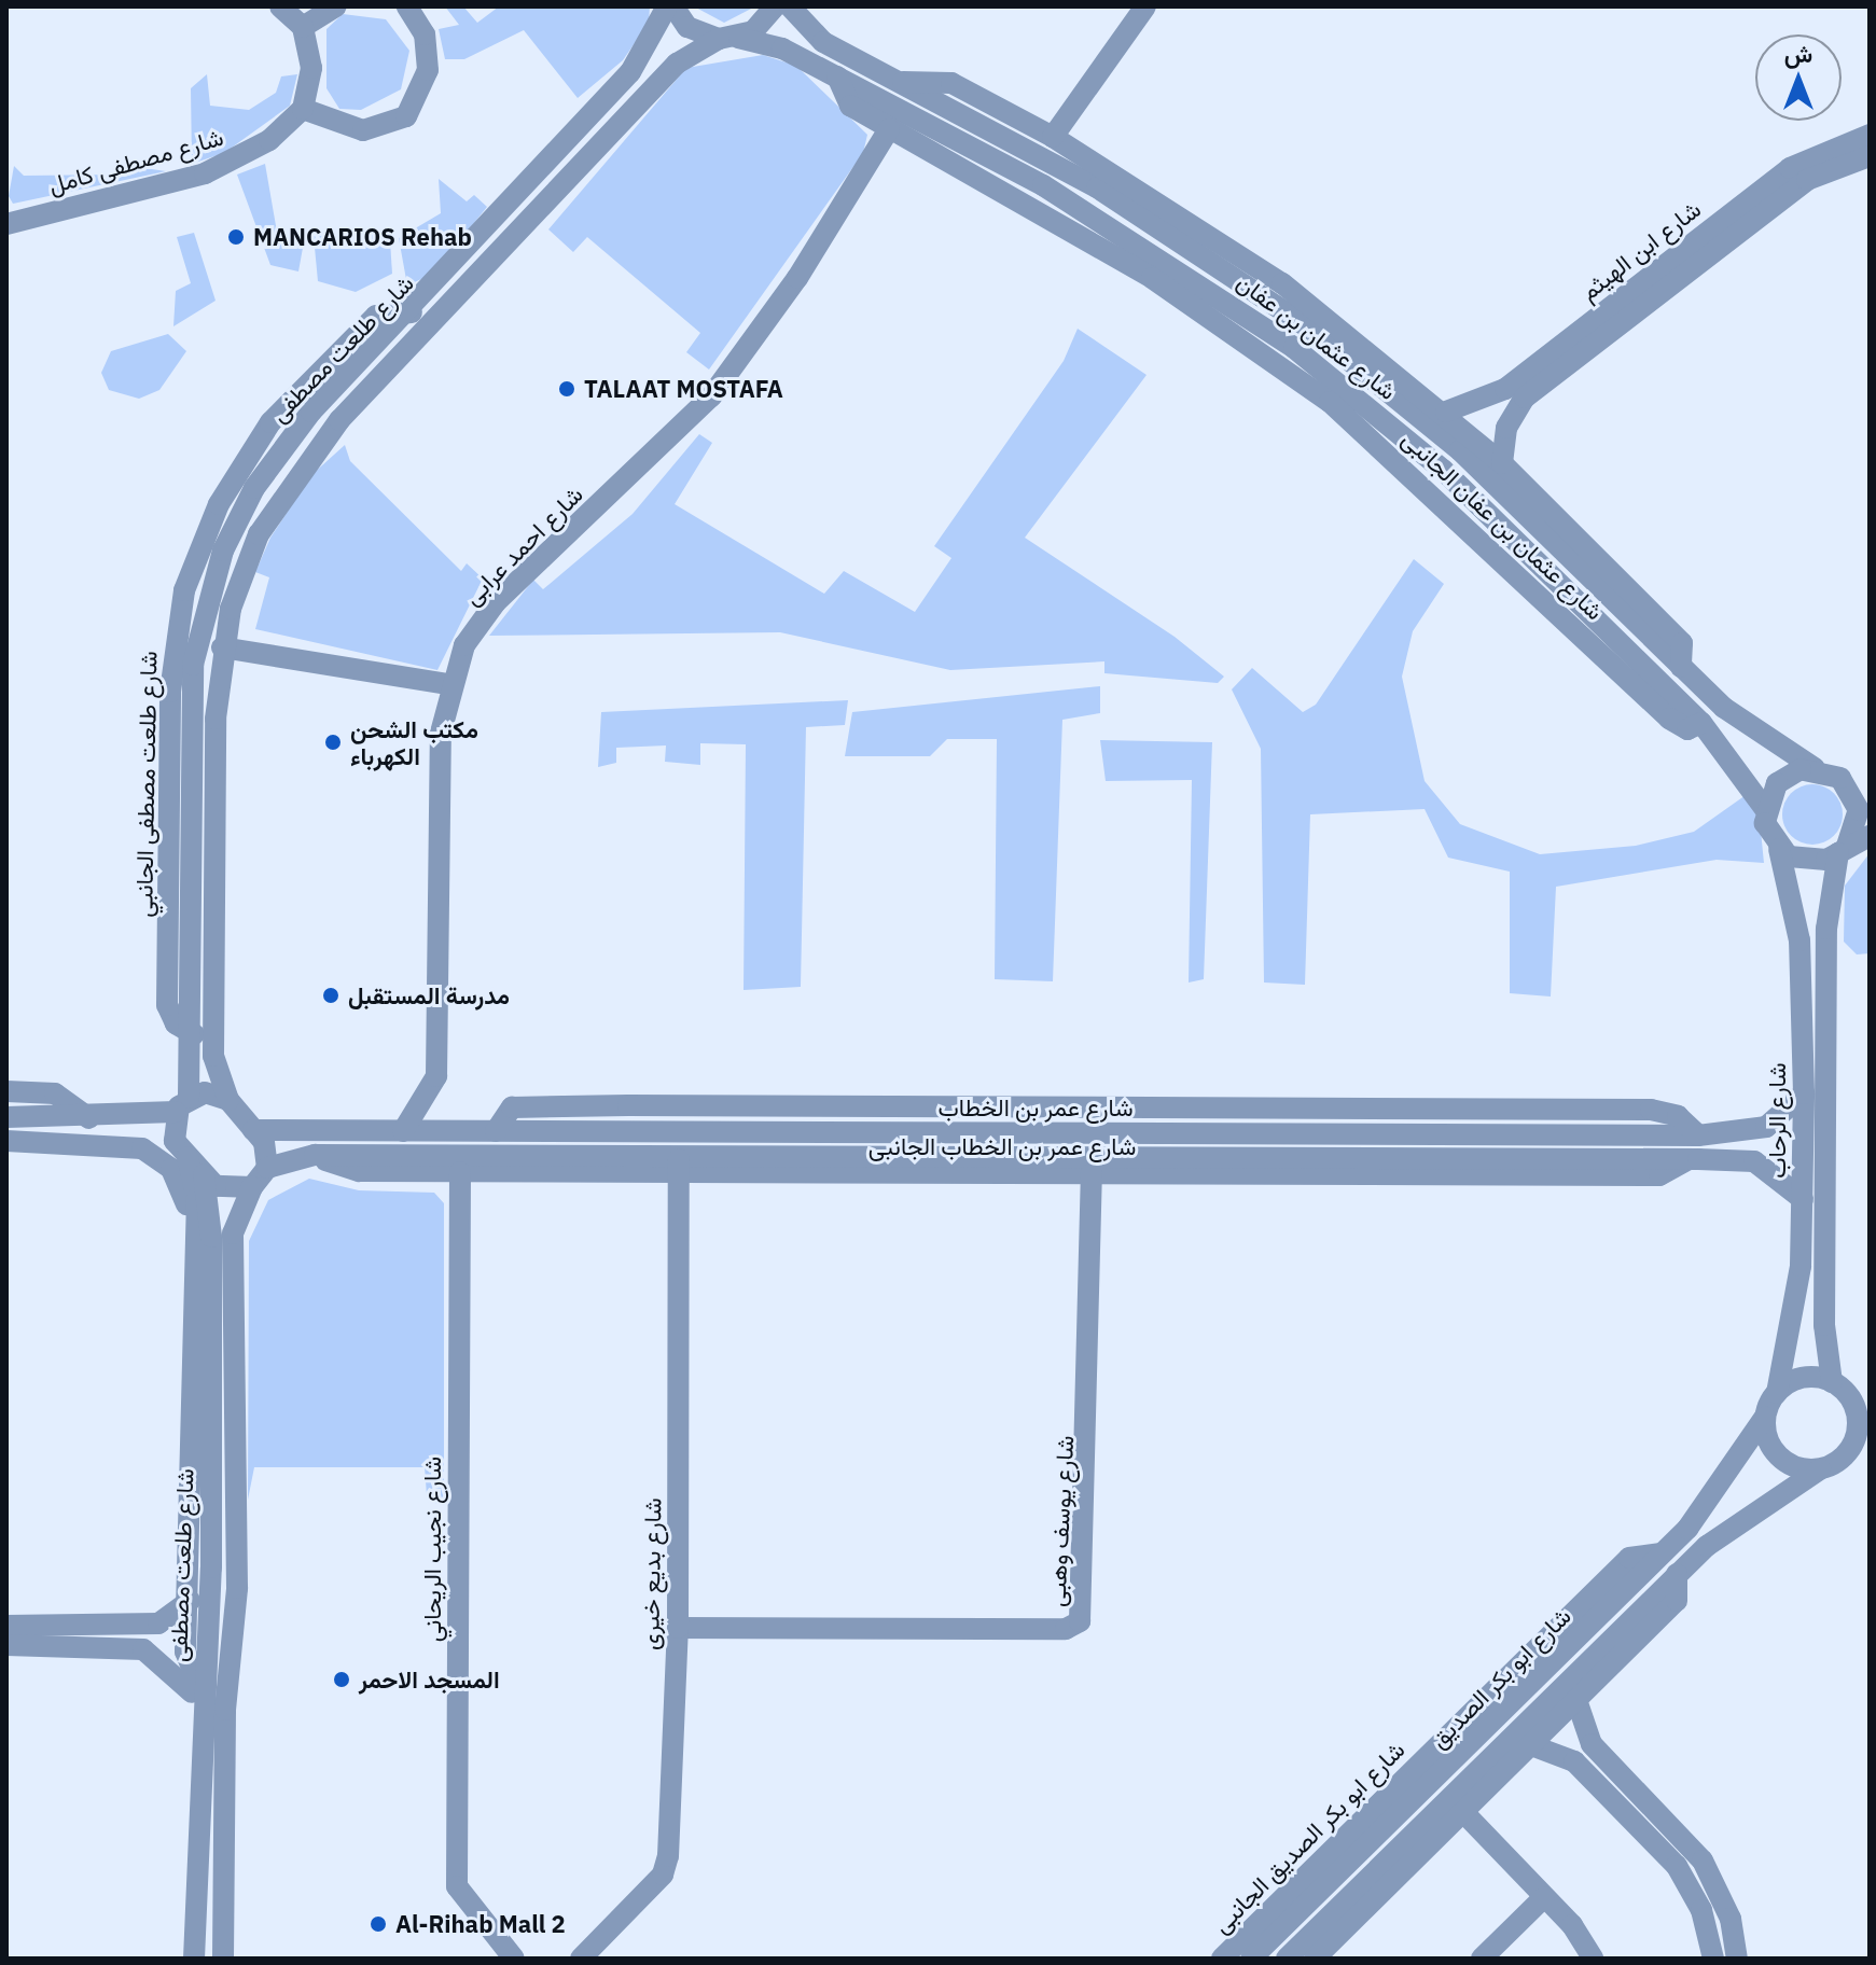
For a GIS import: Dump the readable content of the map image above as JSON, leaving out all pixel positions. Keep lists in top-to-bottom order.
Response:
{
  "streets": {
    "street": [
      "شارع مصطفى كامل",
      "شارع ابن الهيثم",
      "شارع عثمان بن عفان",
      "شارع طلعت مصطفى",
      "شارع عثمان بن عفان الجانبى",
      "شارع احمد عرابى",
      "شارع طلعت مصطفى الجانبي",
      "شارع عمر بن الخطاب",
      "شارع الرحاب",
      "شارع عمر بن الخطاب الجانبى",
      "شارع يوسف وهبى",
      "شارع نجيب الريحاني",
      "شارع بديع خيرى",
      "شارع ابو بكر الصديق",
      "شارع ابو بكر الصديق الجانبى"
    ]
  },
  "crossings": [
    ["شارع ابن الهيثم", "شارع عثمان بن عفان الجانبى"],
    ["شارع عثمان بن عفان", "شارع طلعت مصطفى"],
    ["شارع عثمان بن عفان", "شارع عثمان بن عفان الجانبى"],
    ["شارع عثمان بن عفان", "شارع الرحاب"],
    ["شارع طلعت مصطفى", "شارع طلعت مصطفى الجانبي"],
    ["شارع طلعت مصطفى", "شارع عمر بن الخطاب"],
    ["شارع عثمان بن عفان الجانبى", "شارع احمد عرابى"],
    ["شارع احمد عرابى", "شارع عمر بن الخطاب"],
    ["شارع عمر بن الخطاب", "شارع الرحاب"],
    ["شارع عمر بن الخطاب", "شارع عمر بن الخطاب الجانبى"],
    ["شارع عمر بن الخطاب", "شارع بديع خيرى"],
    ["شارع الرحاب", "شارع ابو بكر الصديق"],
    ["شارع عمر بن الخطاب الجانبى", "شارع يوسف وهبى"],
    ["شارع عمر بن الخطاب الجانبى", "شارع نجيب الريحاني"],
    ["شارع عمر بن الخطاب الجانبى", "شارع بديع خيرى"],
    ["شارع يوسف وهبى", "شارع بديع خيرى"],
    ["شارع ابو بكر الصديق", "شارع ابو بكر الصديق الجانبى"]
  ],
  "places": [
    "MANCARIOS Rehab",
    "TALAAT MOSTAFA",
    "مكتب الشحن الكهرباء",
    "مدرسة المستقبل",
    "المسجد الاحمر",
    "Al-Rihab Mall 2"
  ],
  "north": "top"
}
